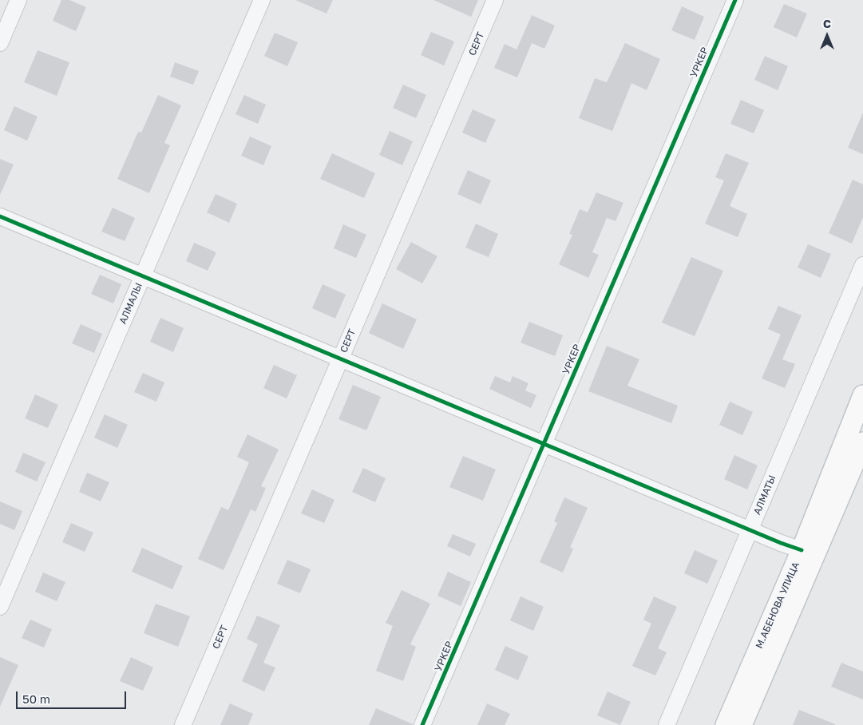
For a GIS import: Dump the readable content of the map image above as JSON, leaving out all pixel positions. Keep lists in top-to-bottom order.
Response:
{
  "streets": {
    "main road": ["М.АБЕНОВА УЛИЦА"],
    "street": [
      "СЕРТ",
      "УРКЕР",
      "АЛМАЛЫ",
      "АЛМАТЫ"
    ]
  },
  "scale_bar": "50 m",
  "north": "top"
}
